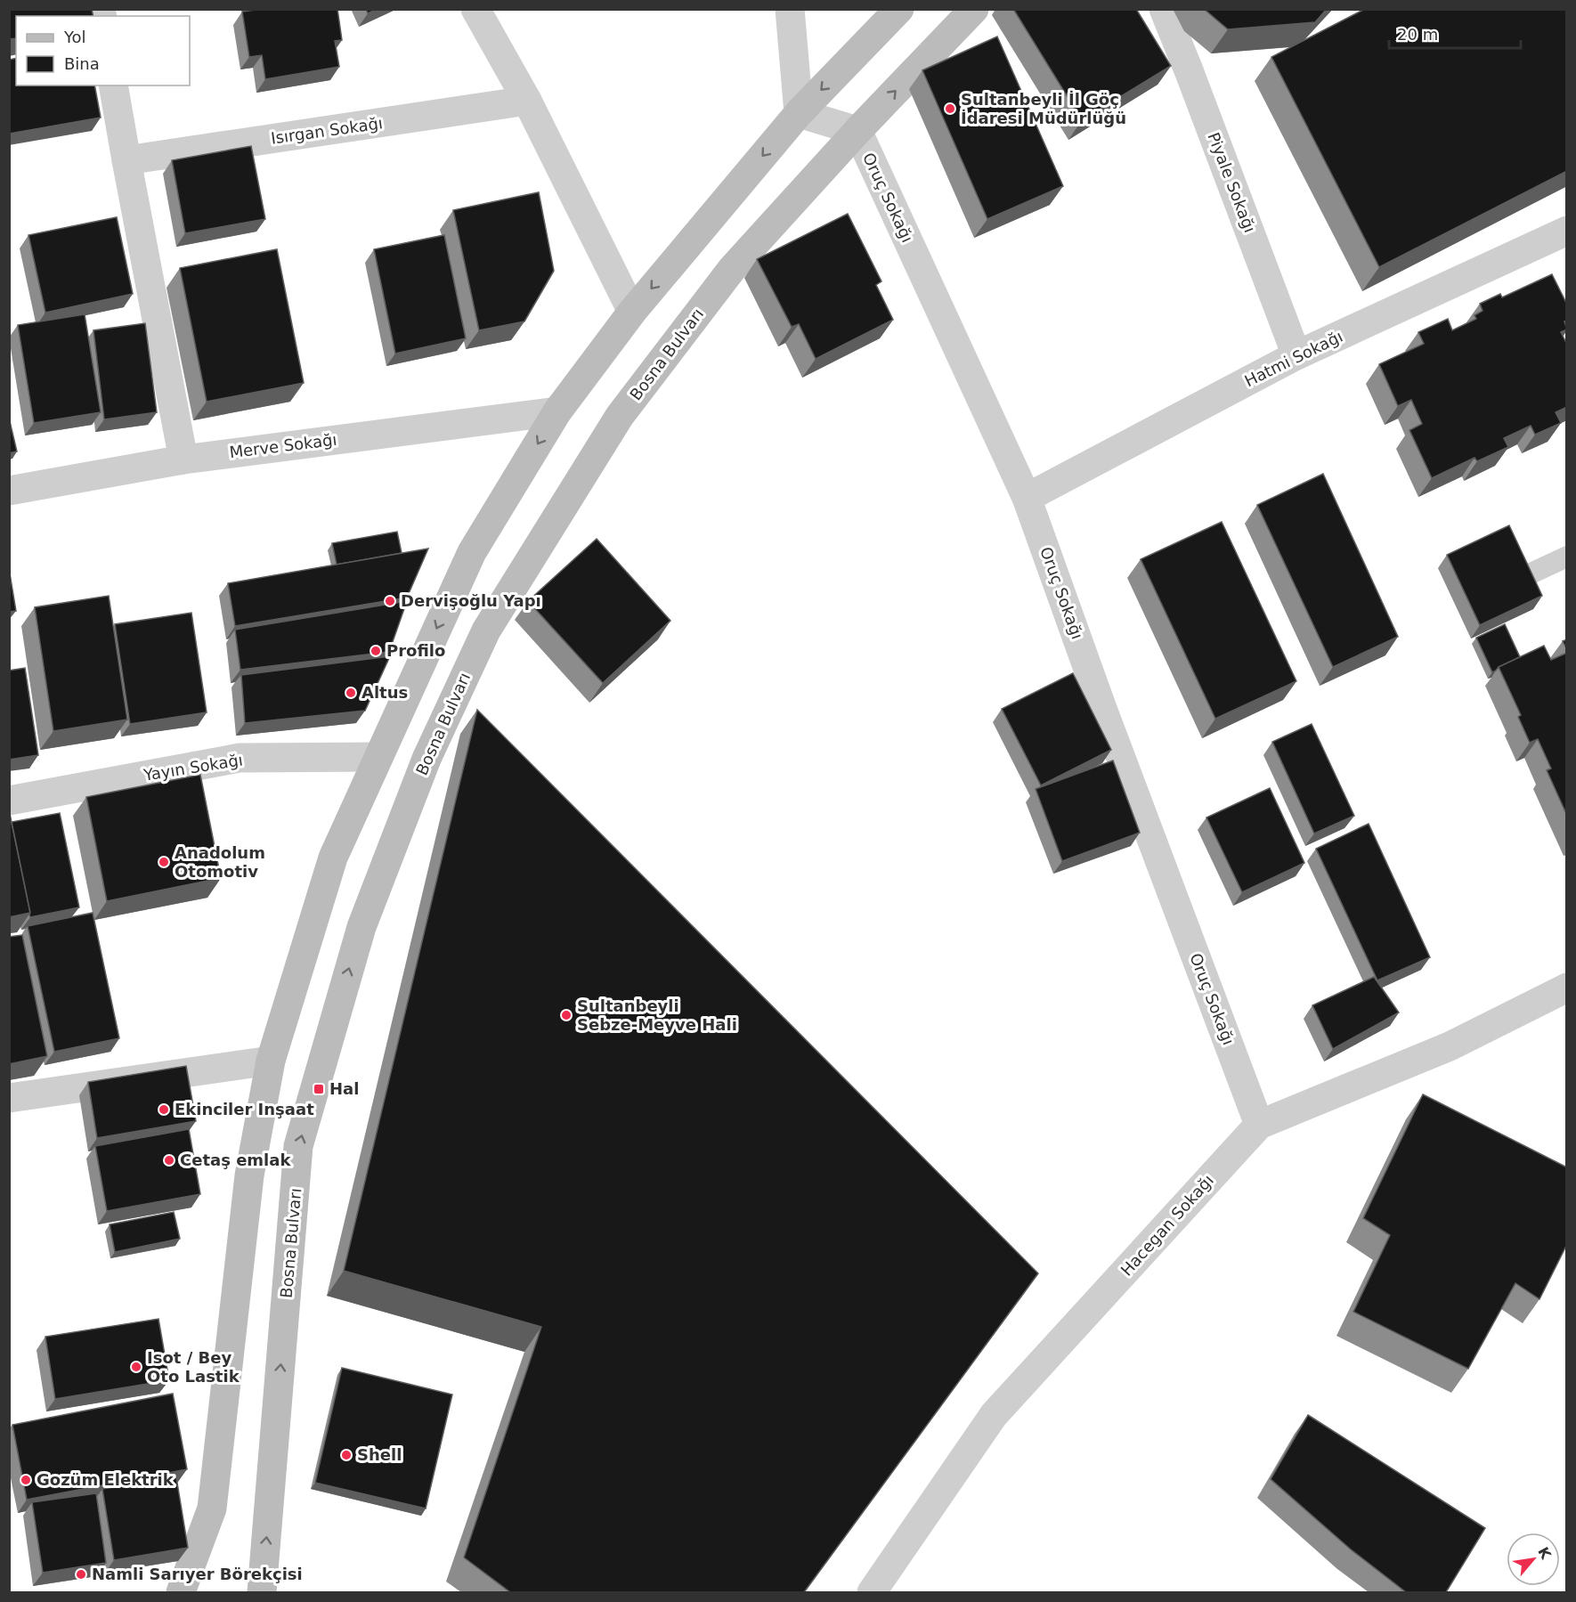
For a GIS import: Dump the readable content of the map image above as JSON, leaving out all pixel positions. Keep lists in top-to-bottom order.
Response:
{
  "streets": {
    "main road": ["Bosna Bulvarı"],
    "street": [
      "Isırgan Sokağı",
      "Piyale Sokağı",
      "Oruç Sokağı",
      "Hatmi Sokağı",
      "Merve Sokağı",
      "Yayın Sokağı",
      "Hacegan Sokağı"
    ]
  },
  "crossings": [
    ["Piyale Sokağı", "Hatmi Sokağı"],
    ["Oruç Sokağı", "Bosna Bulvarı"],
    ["Oruç Sokağı", "Hatmi Sokağı"],
    ["Oruç Sokağı", "Hacegan Sokağı"]
  ],
  "places": {
    "other": [
      "Sultanbeyli İl Göç İdaresi Müdürlüğü",
      "Dervişoğlu Yapı",
      "Profilo",
      "Altus",
      "Anadolum Otomotiv",
      "Sultanbeyli Sebze-Meyve Hali",
      "Ekinciler Inşaat",
      "Cetaş emlak",
      "Isot / Bey Oto Lastik",
      "Shell",
      "Gozüm Elektrik",
      "Namli Sarıyer Börekçisi"
    ],
    "transit": ["Hal"]
  },
  "legend": ["Yol", "Bina"],
  "scale_bar": "20 m",
  "north": "top right"
}
